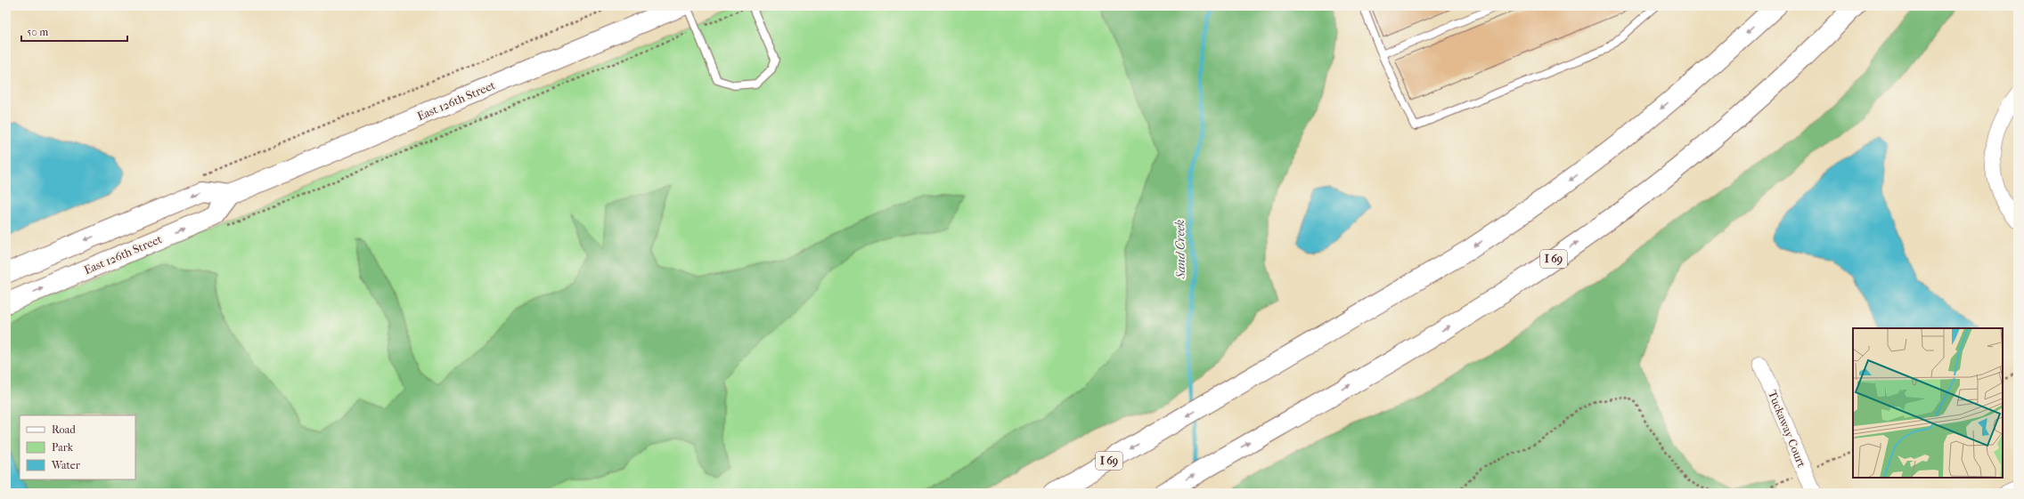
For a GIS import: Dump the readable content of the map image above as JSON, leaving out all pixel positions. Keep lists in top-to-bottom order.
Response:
{
  "streets": {
    "main road": ["East 126th Street", "I 69"],
    "street": ["Tuckaway Court"]
  },
  "water": ["Sand Creek"],
  "legend": ["Road", "Park", "Water"],
  "scale_bar": "50 m"
}
